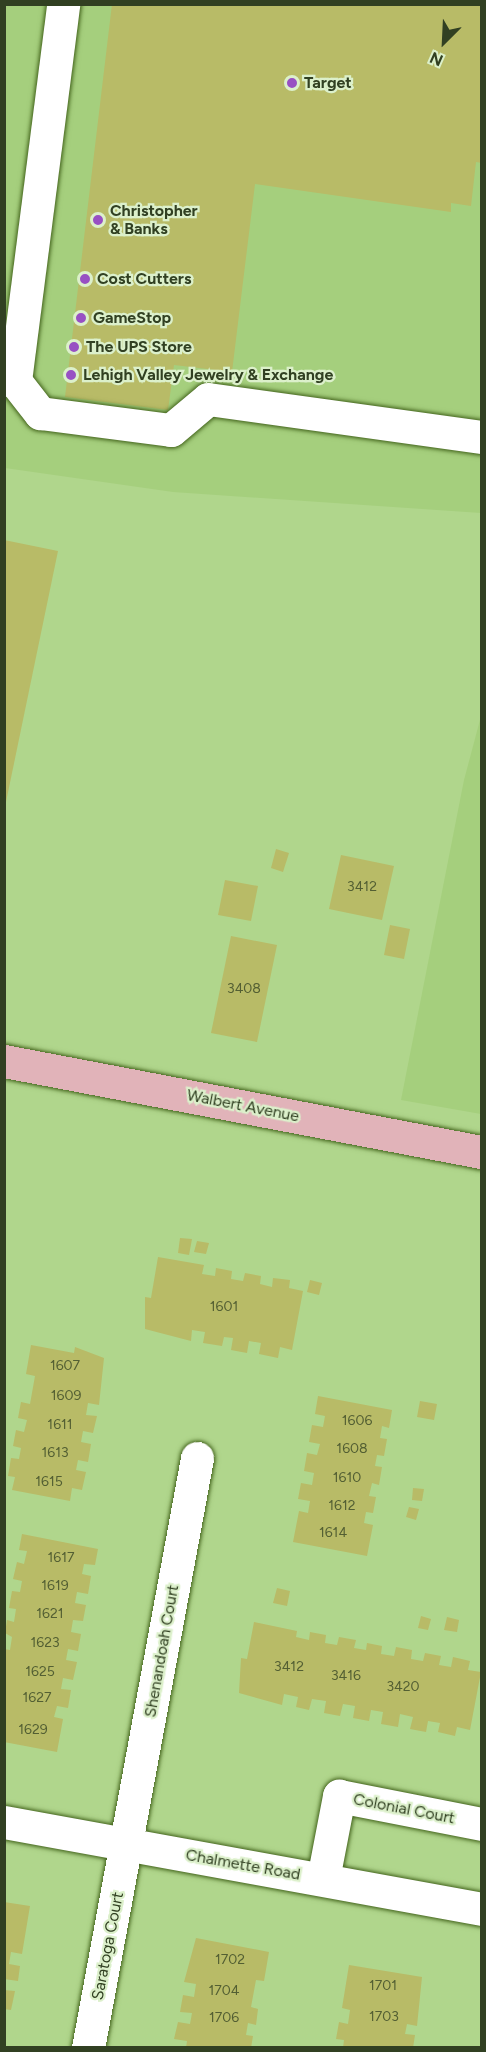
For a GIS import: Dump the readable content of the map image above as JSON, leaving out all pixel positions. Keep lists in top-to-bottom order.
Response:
{
  "streets": {
    "main road": ["Walbert Avenue"],
    "street": [
      "Shenandoah Court",
      "Colonial Court",
      "Chalmette Road",
      "Saratoga Court"
    ]
  },
  "crossings": [
    ["Shenandoah Court", "Chalmette Road"],
    ["Shenandoah Court", "Saratoga Court"],
    ["Colonial Court", "Chalmette Road"],
    ["Chalmette Road", "Saratoga Court"]
  ],
  "places": [
    "Target",
    "Christopher & Banks",
    "Cost Cutters",
    "GameStop",
    "The UPS Store",
    "Lehigh Valley Jewelry & Exchange"
  ],
  "house_numbers": [
    "3412",
    "3408",
    "1601",
    "1607",
    "1609",
    "1606",
    "1611",
    "1608",
    "1613",
    "1610",
    "1615",
    "1612",
    "1614",
    "1617",
    "1619",
    "1621",
    "1623",
    "3412",
    "1625",
    "3416",
    "3420",
    "1627",
    "1629",
    "1702",
    "1701",
    "1704",
    "1703",
    "1706"
  ],
  "north": "bottom left"
}
